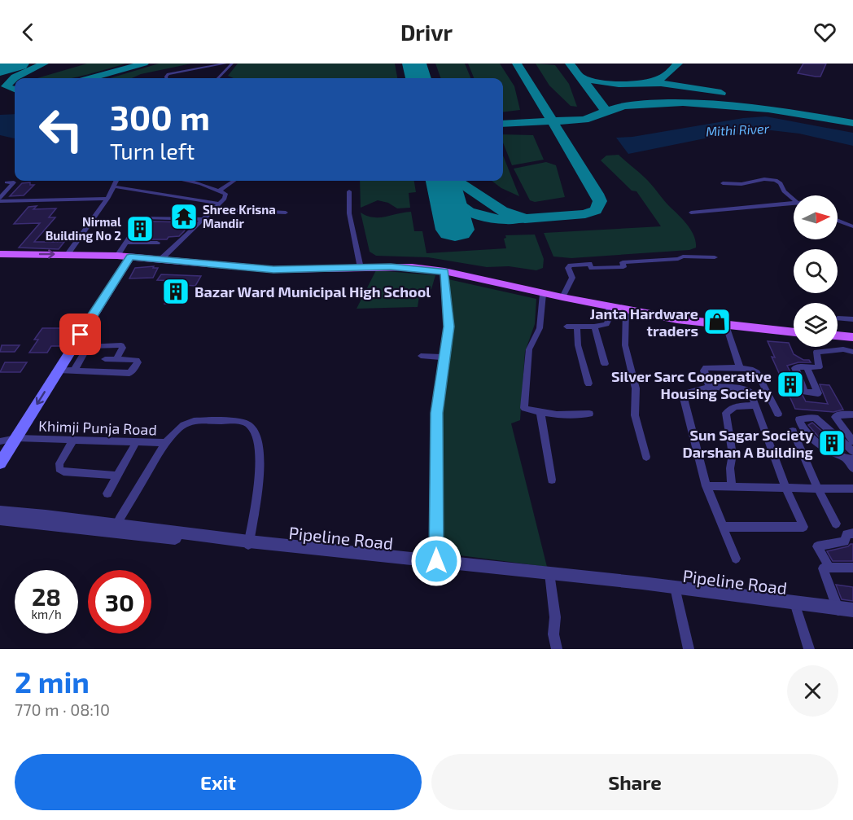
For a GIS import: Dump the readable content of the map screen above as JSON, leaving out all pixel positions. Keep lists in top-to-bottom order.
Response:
{
  "streets": {
    "street": ["Khimji Punja Road", "Pipeline Road"]
  },
  "crossings": [
    ["Khimji Punja Road", "Pipeline Road"]
  ],
  "water": ["Mithi River"],
  "places": {
    "temple": ["Shree Krisna Mandir"],
    "building": [
      "Nirmal Building No 2",
      "Bazar Ward Municipal High School",
      "Silver Sarc Cooperative Housing Society",
      "Sun Sagar Society Darshan A Building"
    ],
    "shop": ["Janta Hardware traders"]
  },
  "north": "right",
  "page": {
    "header": "Drivr",
    "turn": ["300 m", "Turn left"],
    "speed": "28 km/h",
    "limit": "30",
    "heading": ["2 min", "770 m · 08:10"],
    "buttons": ["Exit", "Share"]
  }
}
